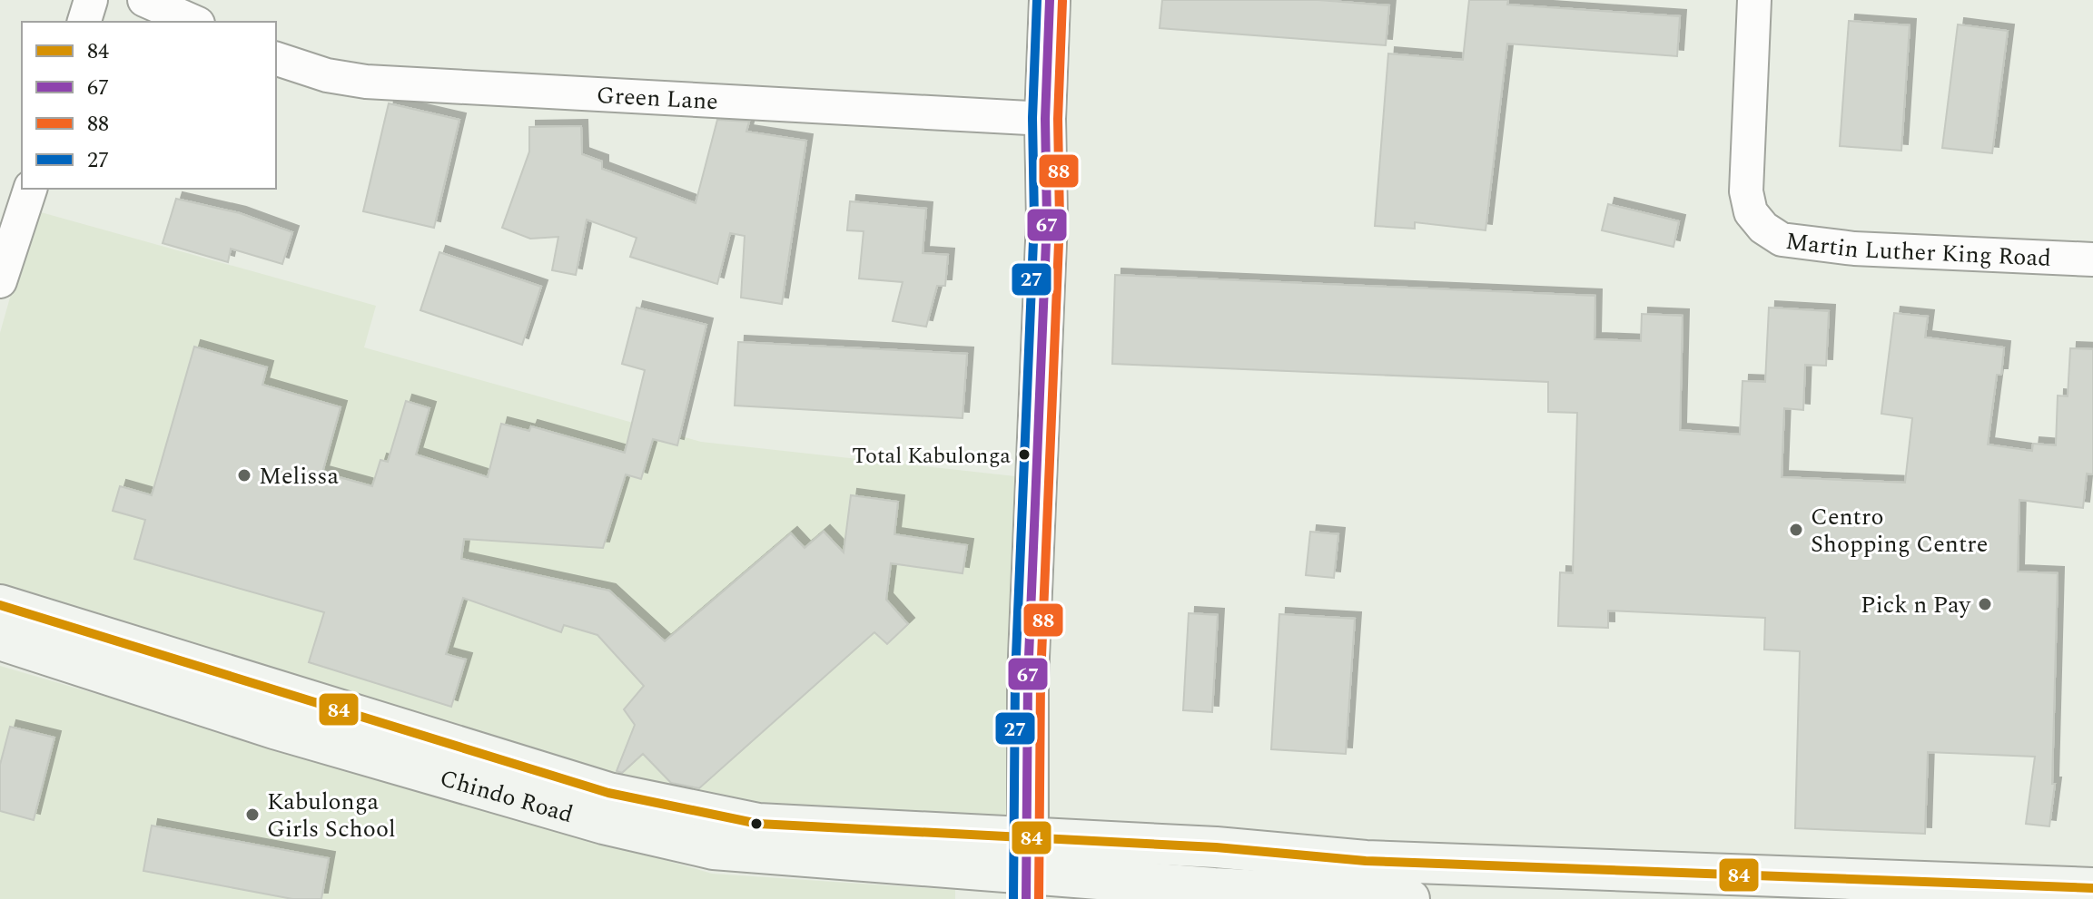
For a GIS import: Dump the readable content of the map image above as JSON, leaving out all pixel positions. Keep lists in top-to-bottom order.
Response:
{
  "streets": {
    "main road": ["Chindo Road"],
    "street": ["Green Lane", "Martin Luther King Road"]
  },
  "places": [
    "Total Kabulonga",
    "Melissa",
    "Centro Shopping Centre",
    "Pick n Pay",
    "Kabulonga Girls School"
  ],
  "lines": [
    "transit line 67",
    "transit line 27",
    "transit line 88",
    "transit line 84"
  ],
  "legend": [
    "84",
    "67",
    "88",
    "27"
  ]
}
